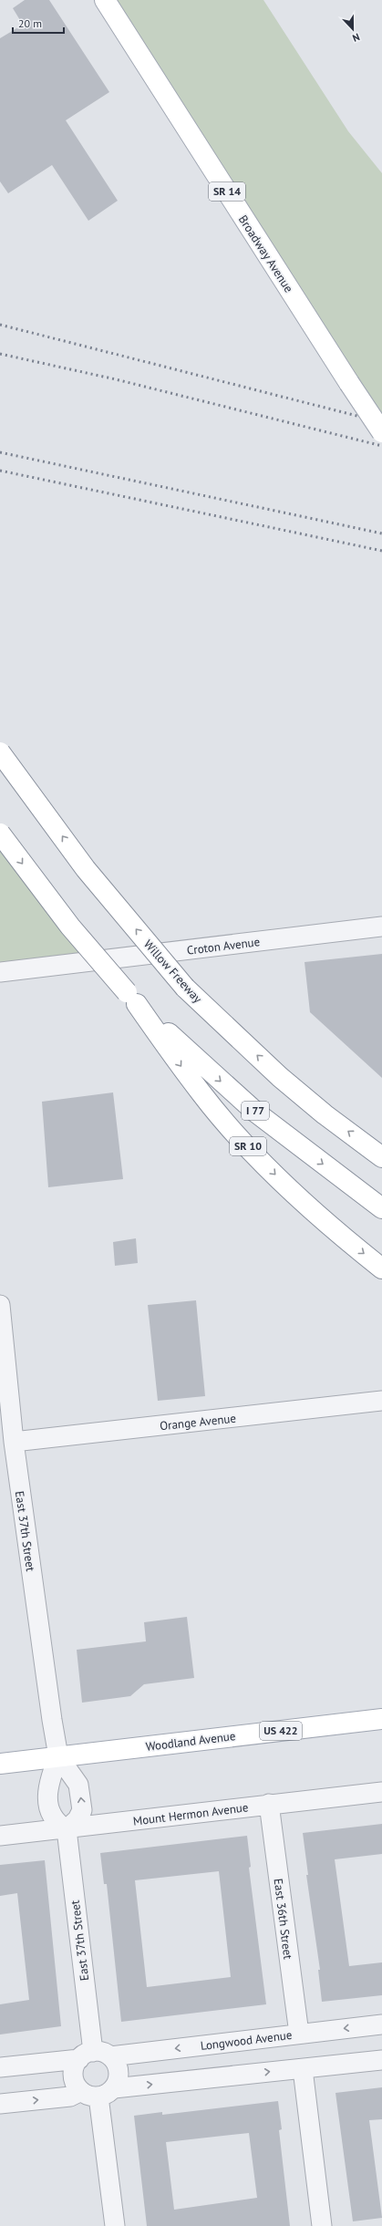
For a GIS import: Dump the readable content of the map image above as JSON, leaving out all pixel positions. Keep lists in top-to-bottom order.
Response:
{
  "streets": {
    "main road": [
      "SR 14",
      "Broadway Avenue",
      "Willow Freeway",
      "I 77",
      "SR 10",
      "US 422",
      "Woodland Avenue"
    ],
    "street": [
      "Croton Avenue",
      "Orange Avenue",
      "East 37th Street",
      "Mount Hermon Avenue",
      "East 36th Street",
      "Longwood Avenue"
    ]
  },
  "crossings": [
    ["I 77", "SR 10"],
    ["Orange Avenue", "East 37th Street"],
    ["East 37th Street", "Woodland Avenue"],
    ["East 37th Street", "Mount Hermon Avenue"],
    ["East 37th Street", "Longwood Avenue"],
    ["Mount Hermon Avenue", "East 36th Street"],
    ["East 36th Street", "Longwood Avenue"]
  ],
  "scale_bar": "20 m",
  "north": "bottom"
}
